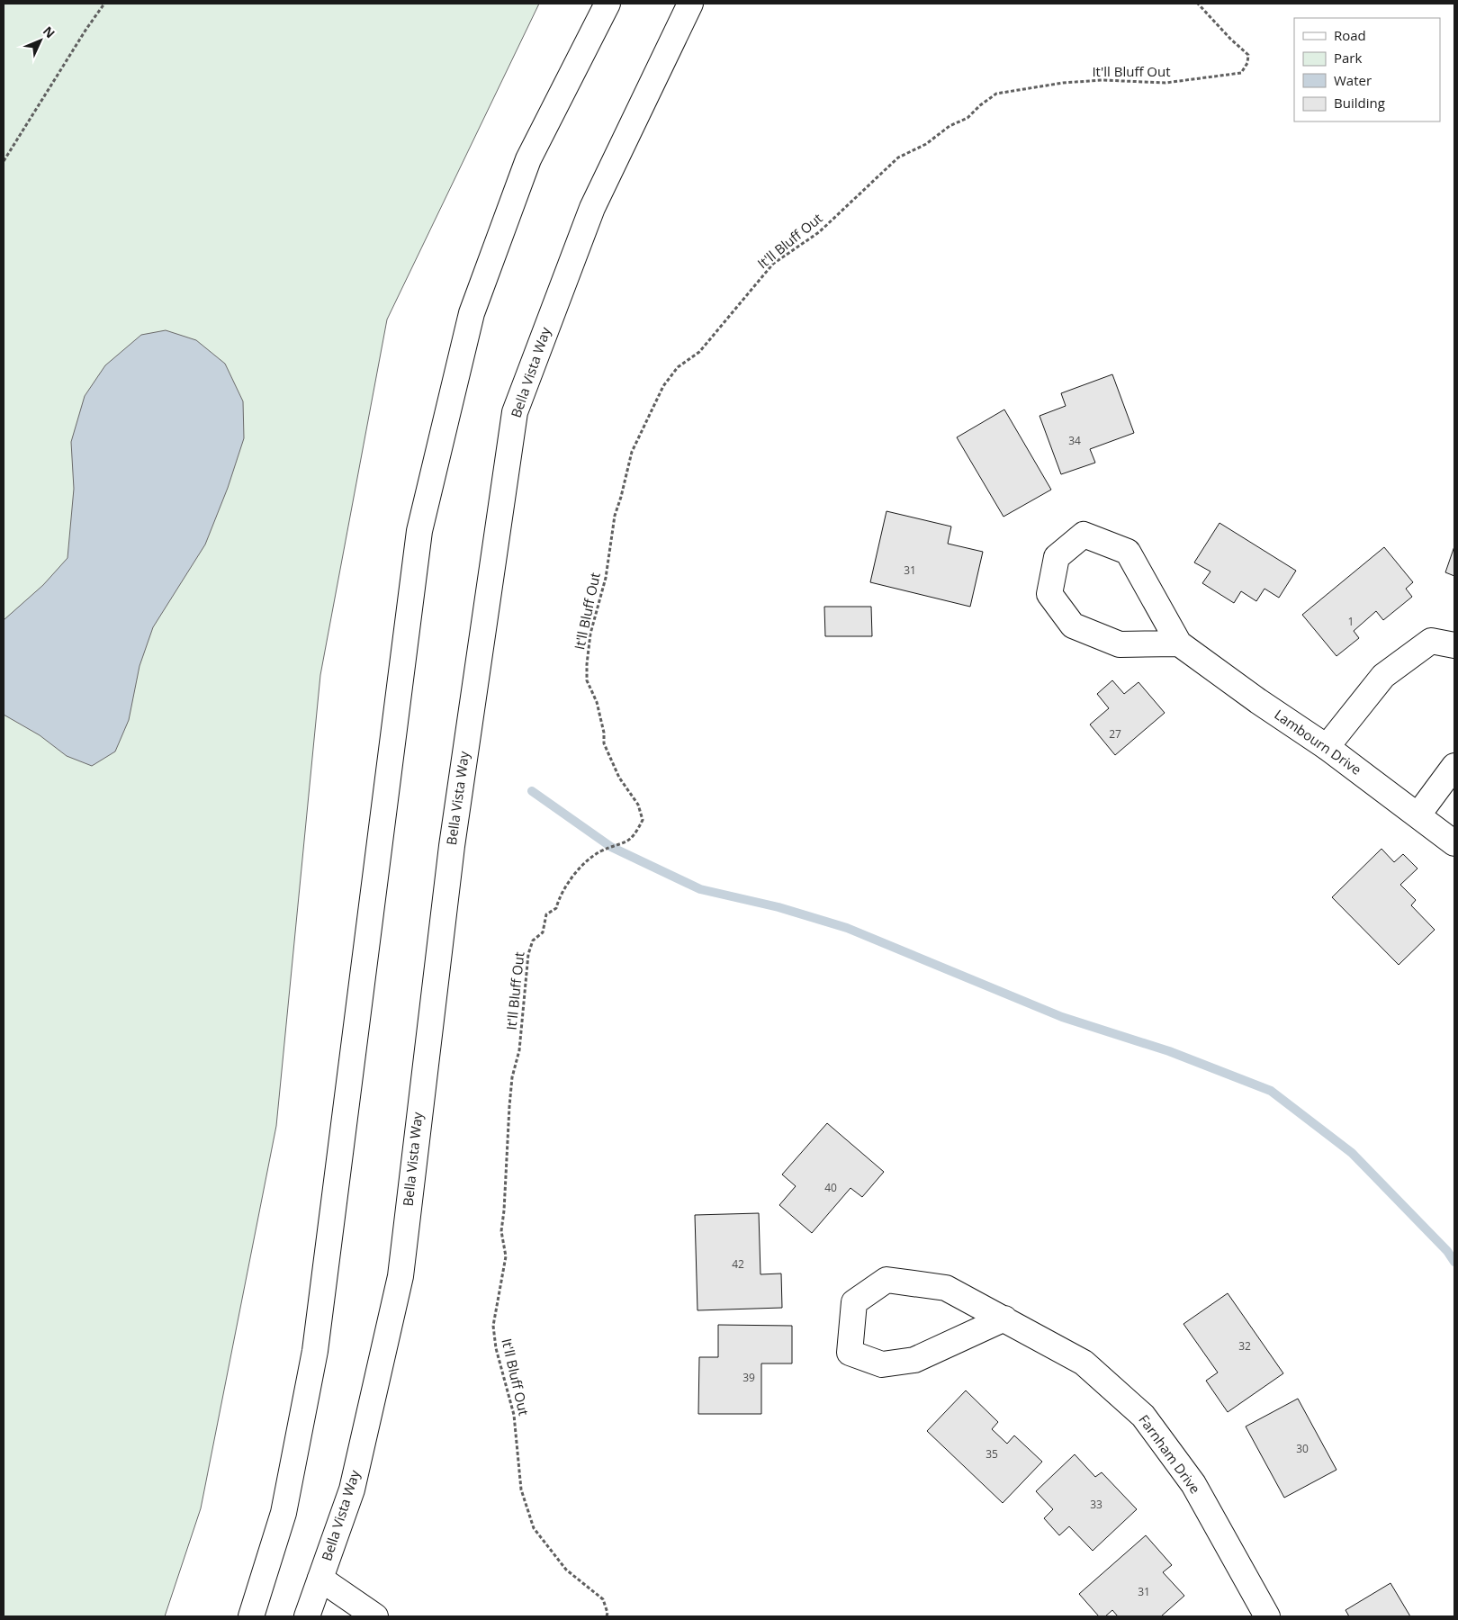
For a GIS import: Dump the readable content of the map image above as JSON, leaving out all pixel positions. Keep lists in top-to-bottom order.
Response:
{
  "streets": {
    "main road": ["Bella Vista Way", "Lambourn Drive", "Farnham Drive"],
    "path": ["It'll Bluff Out"]
  },
  "house_numbers": [
    "34",
    "31",
    "1",
    "27",
    "40",
    "42",
    "32",
    "39",
    "30",
    "35",
    "33",
    "31"
  ],
  "legend": [
    "Road",
    "Park",
    "Water",
    "Building"
  ],
  "north": "top right"
}
